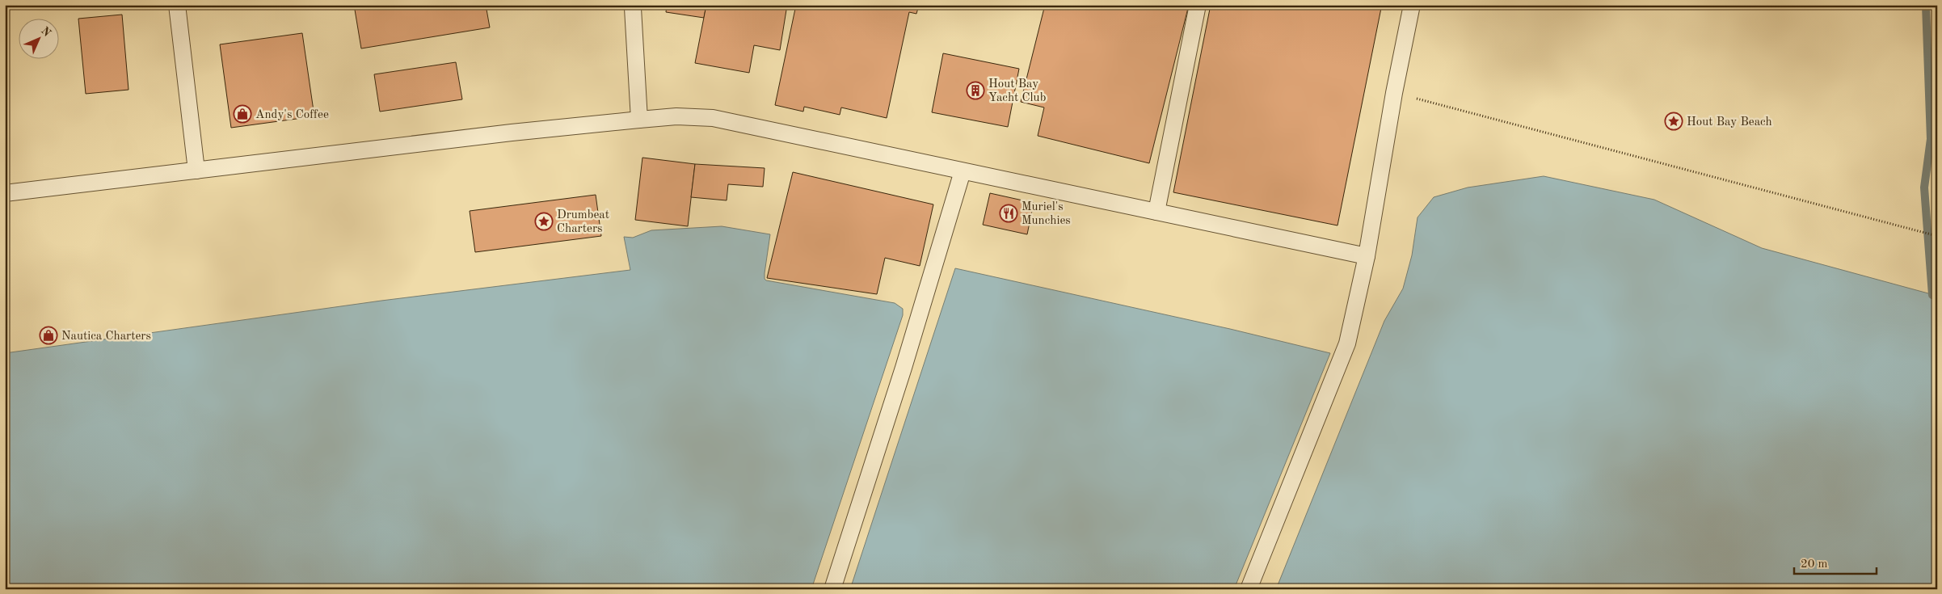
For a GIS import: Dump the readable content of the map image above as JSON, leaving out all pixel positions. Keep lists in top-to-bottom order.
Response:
{
  "places": {
    "building": ["Hout Bay Yacht Club"],
    "shop": ["Andy's Coffee", "Nautica Charters"],
    "place": ["Hout Bay Beach", "Drumbeat Charters"],
    "restaurant": ["Muriel's Munchies"]
  },
  "scale_bar": "20 m",
  "north": "top right"
}
